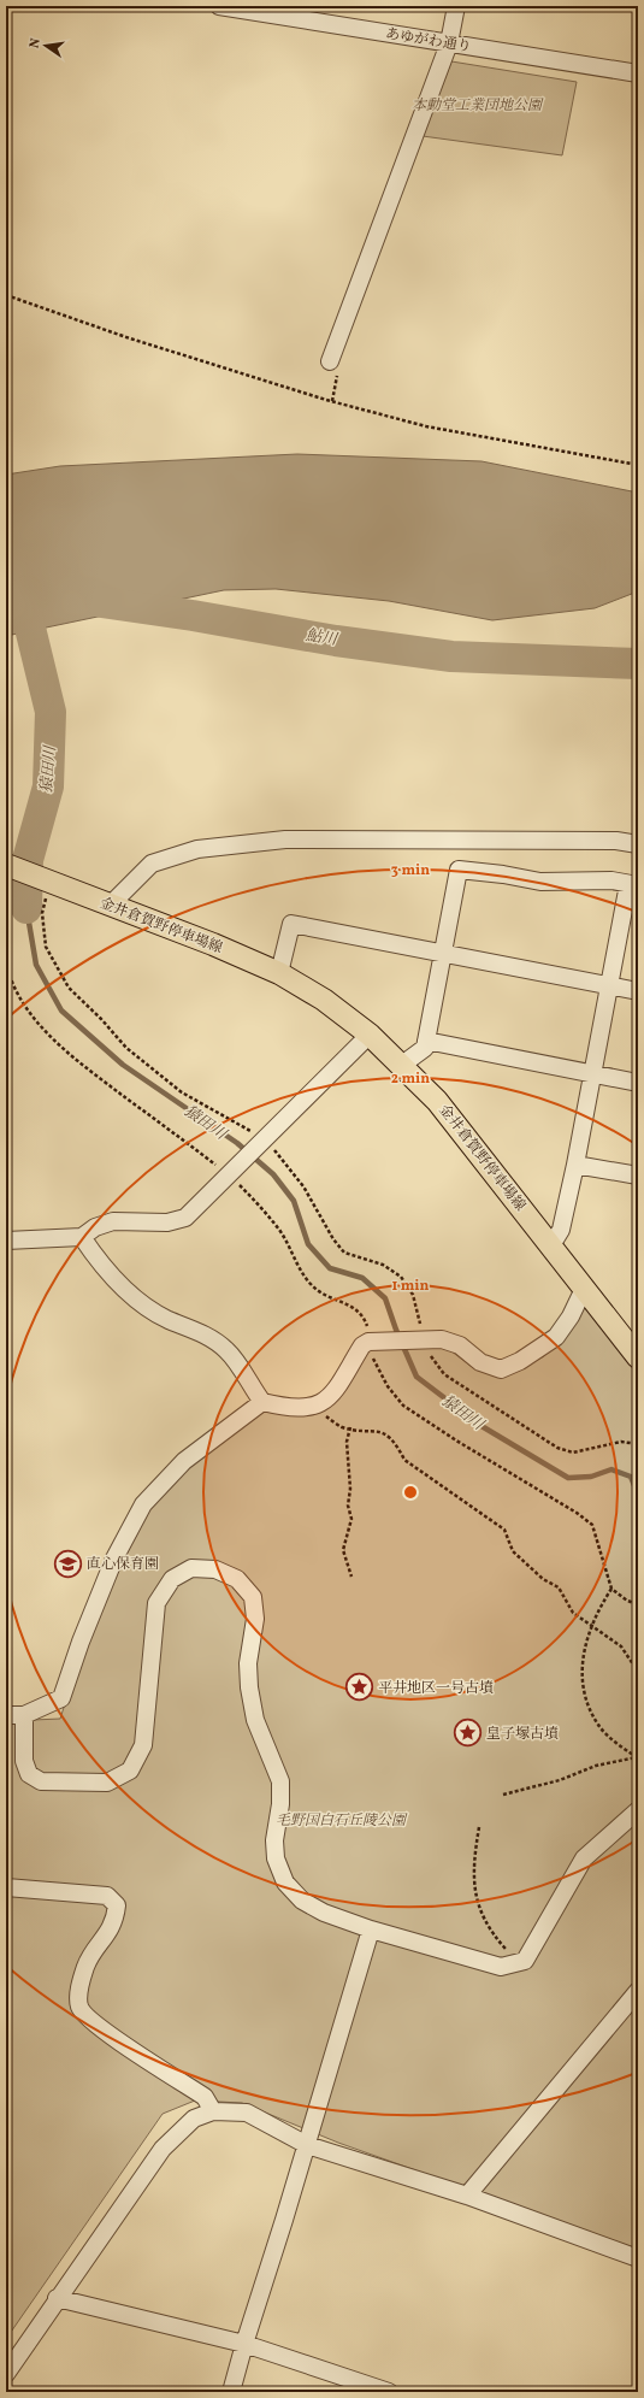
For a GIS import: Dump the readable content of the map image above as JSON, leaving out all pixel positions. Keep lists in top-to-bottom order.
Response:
{
  "streets": {
    "main road": ["金井倉賀野停車場線"],
    "street": ["あゆがわ通り"]
  },
  "water": ["鮎川", "猿田川"],
  "parks": ["本動堂工業団地公園", "毛野国白石丘陵公園"],
  "places": {
    "school or university": ["直心保育園"],
    "place": ["平井地区一号古墳", "皇子塚古墳"]
  },
  "north": "left",
  "rings": ["3 min", "2 min", "1 min"]
}
